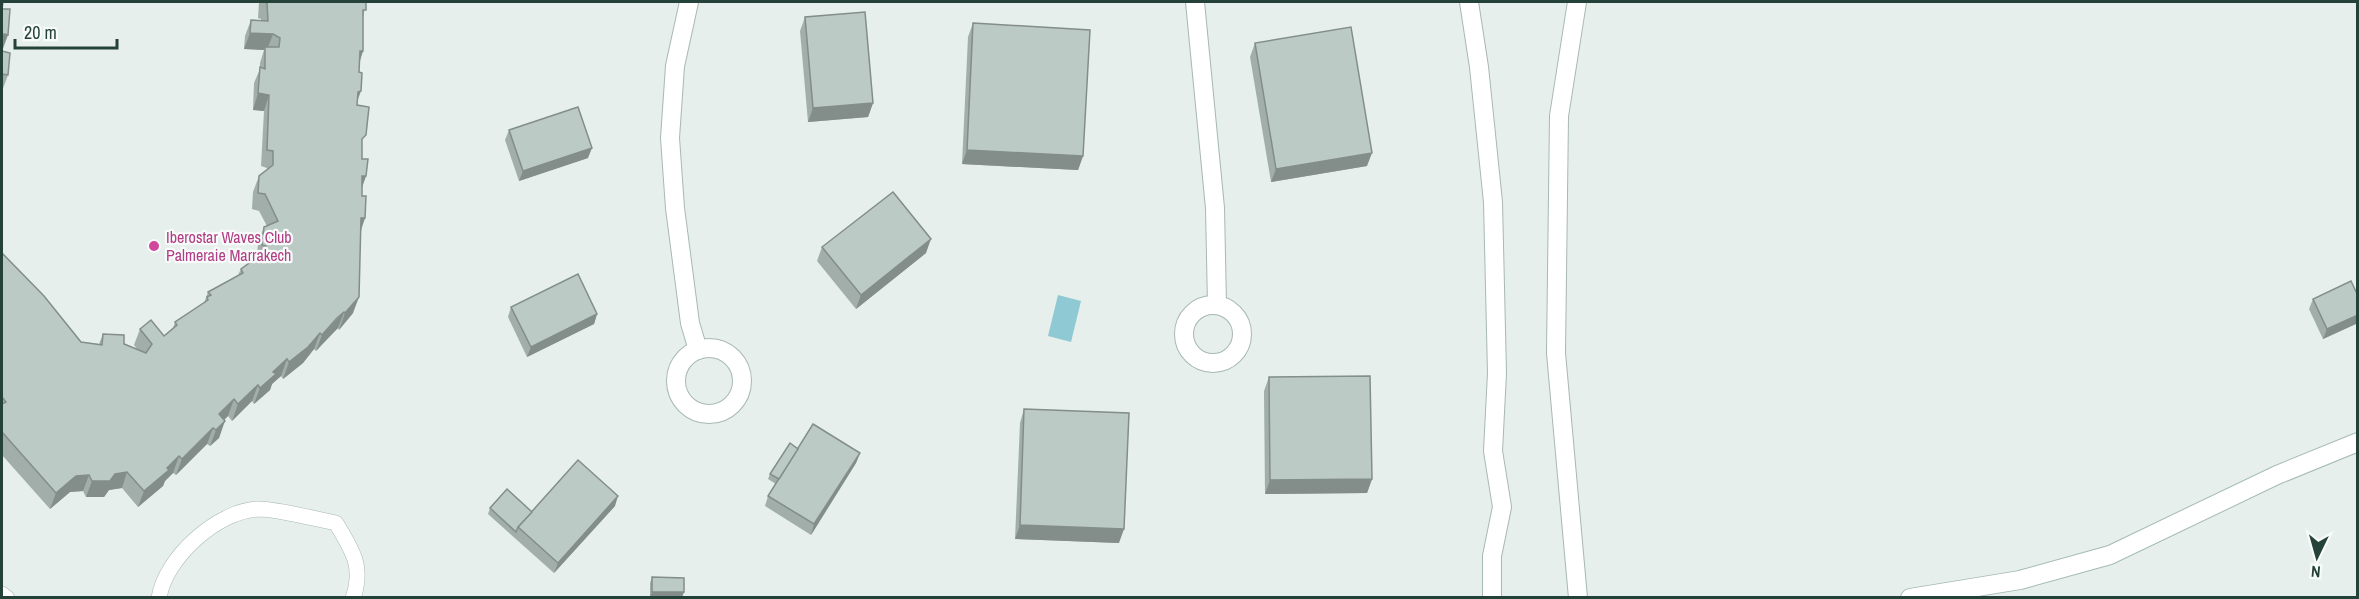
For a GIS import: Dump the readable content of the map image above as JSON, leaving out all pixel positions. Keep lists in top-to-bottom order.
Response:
{
  "places": ["Iberostar Waves Club Palmeraie Marrakech"],
  "scale_bar": "20 m",
  "north": "bottom"
}
